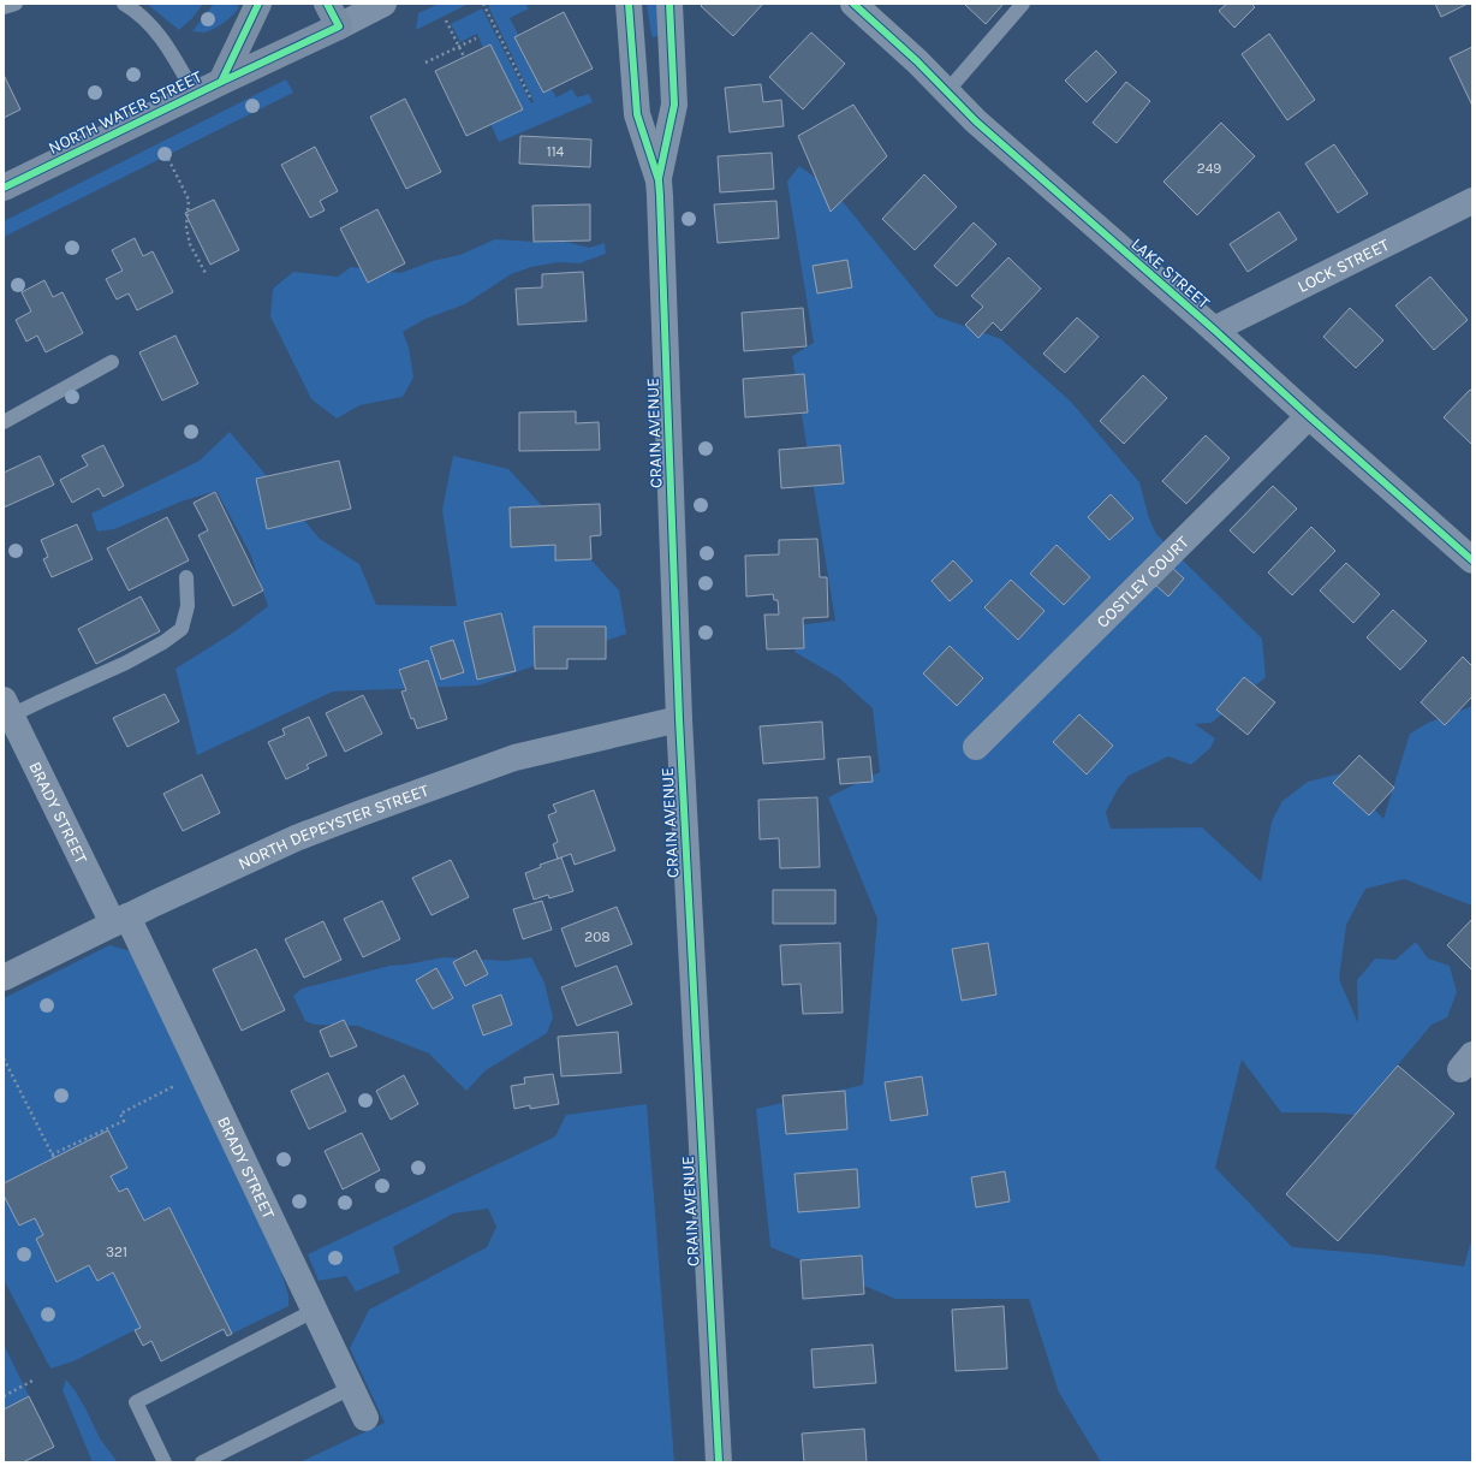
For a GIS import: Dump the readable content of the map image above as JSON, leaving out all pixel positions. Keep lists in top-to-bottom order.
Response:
{
  "streets": {
    "main road": ["NORTH WATER STREET"],
    "street": [
      "LOCK STREET",
      "LAKE STREET",
      "CRAIN AVENUE",
      "COSTLEY COURT",
      "BRADY STREET",
      "NORTH DEPEYSTER STREET"
    ]
  },
  "crossings": [
    ["LOCK STREET", "LAKE STREET"],
    ["LAKE STREET", "COSTLEY COURT"],
    ["CRAIN AVENUE", "NORTH DEPEYSTER STREET"],
    ["BRADY STREET", "NORTH DEPEYSTER STREET"]
  ],
  "house_numbers": [
    "114",
    "249",
    "208",
    "321"
  ]
}
